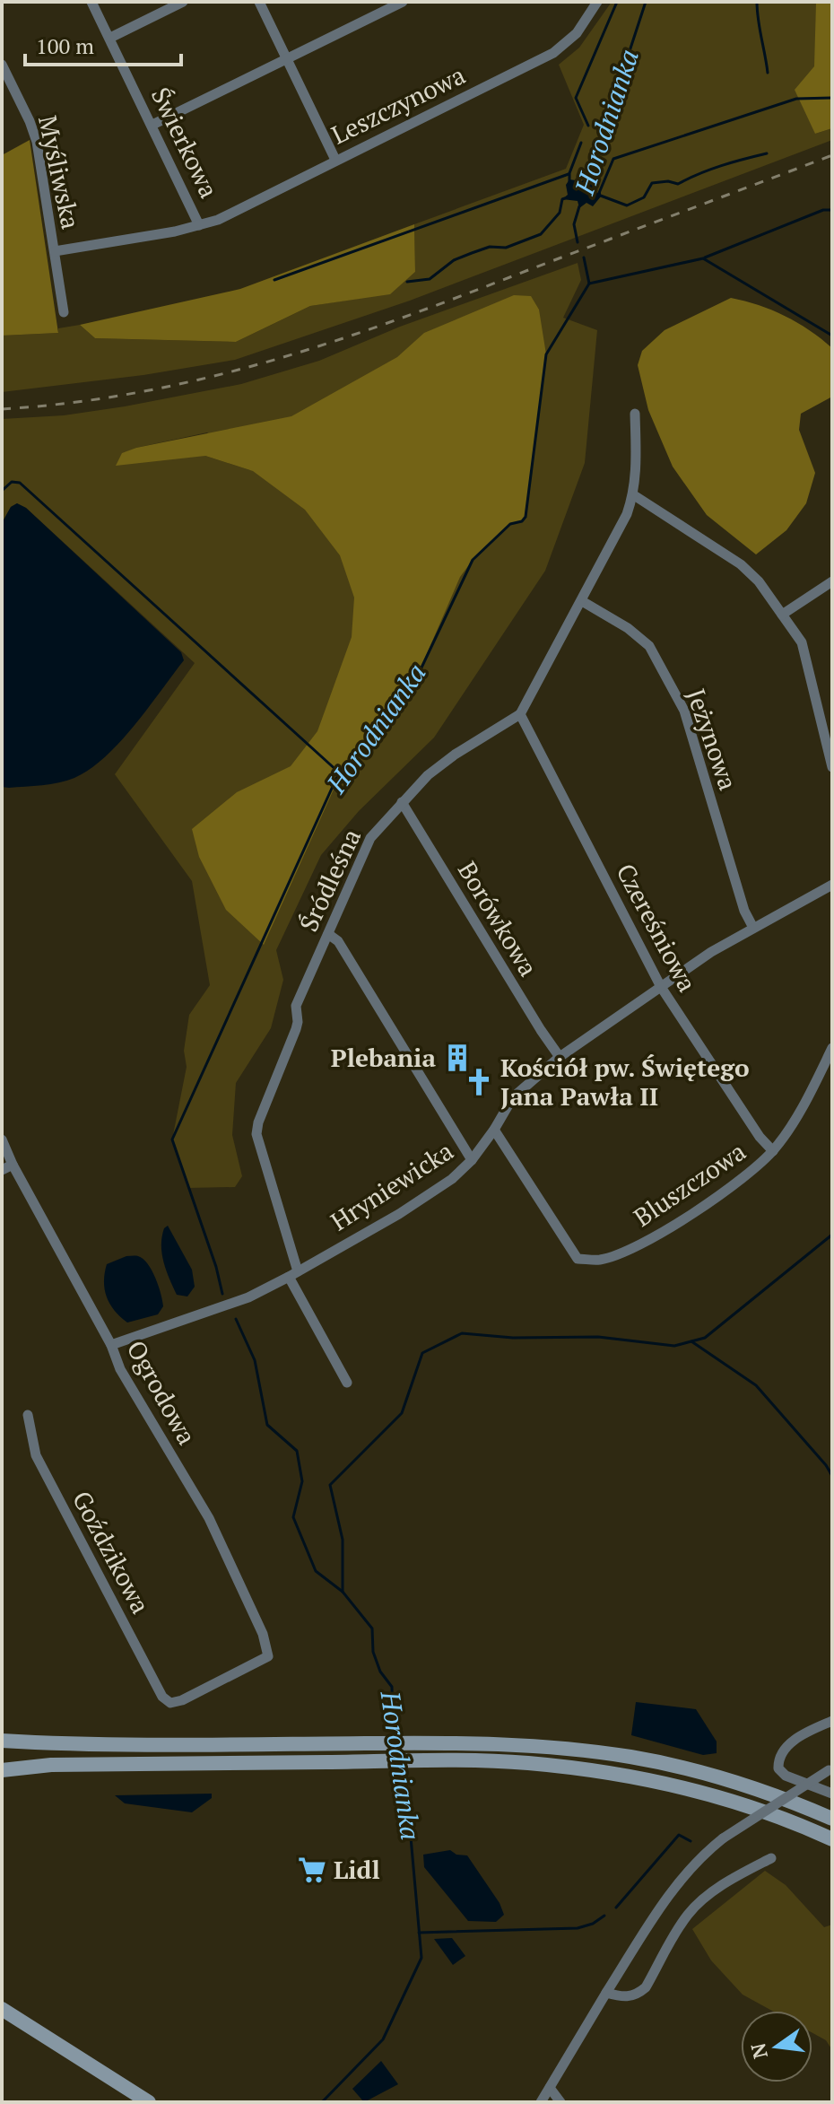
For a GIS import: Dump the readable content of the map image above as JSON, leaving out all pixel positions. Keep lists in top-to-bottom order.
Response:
{
  "streets": {
    "street": [
      "Leszczynowa",
      "Świerkowa",
      "Myśliwska",
      "Jeżynowa",
      "Śródleśna",
      "Borówkowa",
      "Czereśniowa",
      "Bluszczowa",
      "Hryniewicka",
      "Ogrodowa",
      "Goździkowa"
    ]
  },
  "crossings": [
    ["Leszczynowa", "Świerkowa"],
    ["Leszczynowa", "Myśliwska"],
    ["Świerkowa", "Myśliwska"],
    ["Jeżynowa", "Śródleśna"],
    ["Jeżynowa", "Hryniewicka"],
    ["Śródleśna", "Borówkowa"],
    ["Śródleśna", "Czereśniowa"],
    ["Śródleśna", "Hryniewicka"],
    ["Borówkowa", "Hryniewicka"],
    ["Czereśniowa", "Bluszczowa"],
    ["Czereśniowa", "Hryniewicka"],
    ["Bluszczowa", "Hryniewicka"],
    ["Hryniewicka", "Ogrodowa"],
    ["Ogrodowa", "Goździkowa"]
  ],
  "water": ["Horodnianka"],
  "places": {
    "building": ["Plebania"],
    "church": ["Kościół pw. Świętego Jana Pawła II"],
    "supermarket": ["Lidl"]
  },
  "scale_bar": "100 m",
  "north": "left"
}
